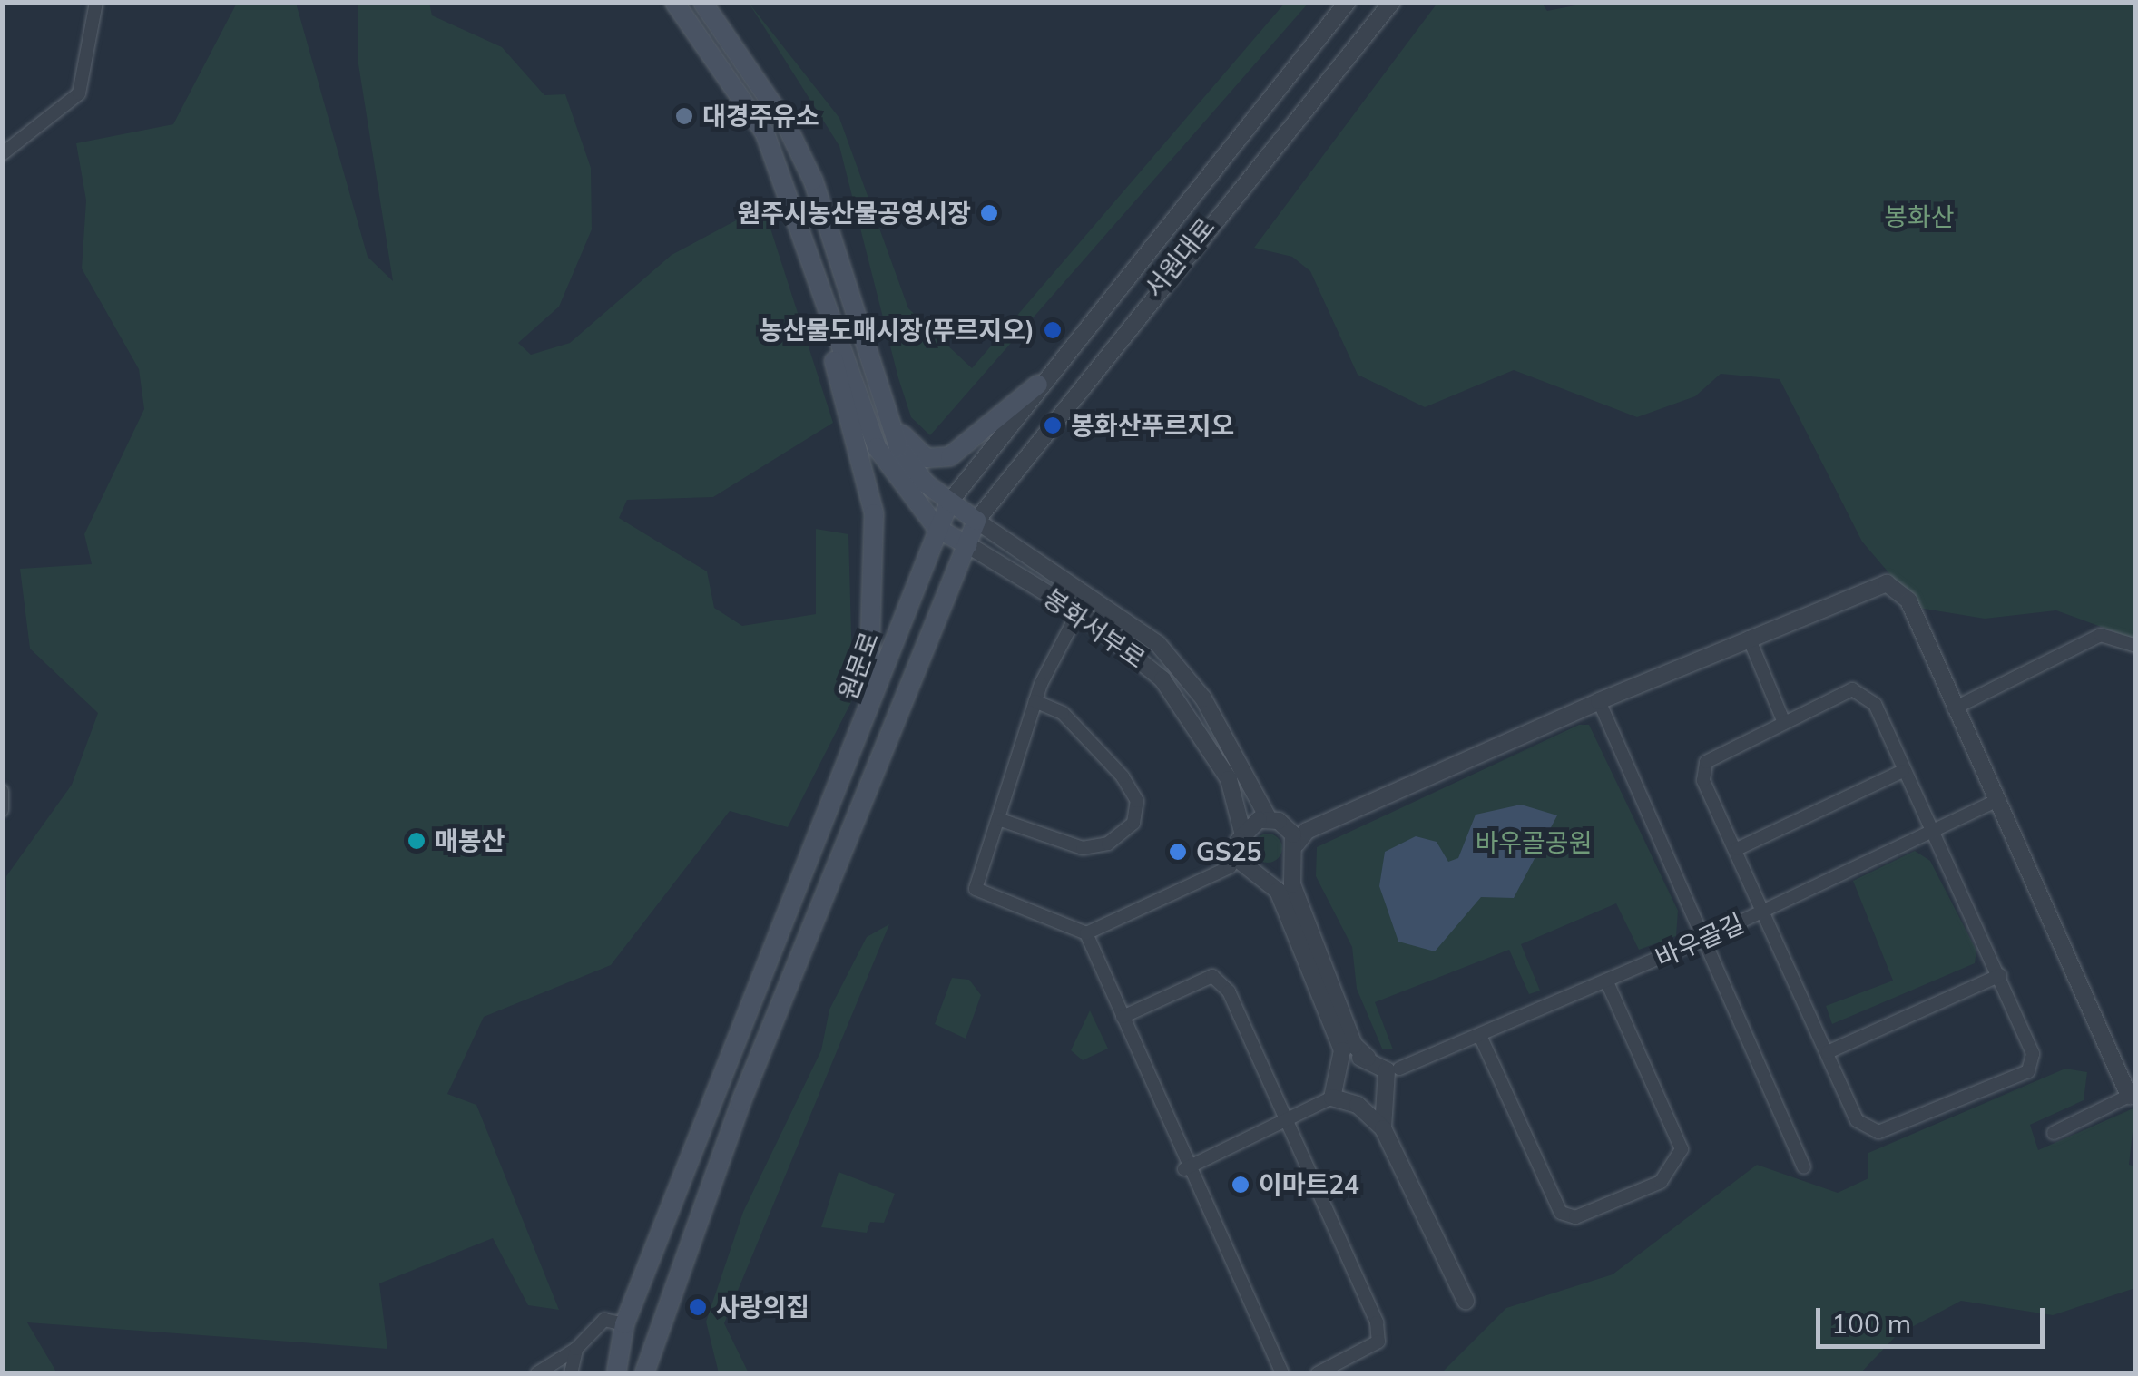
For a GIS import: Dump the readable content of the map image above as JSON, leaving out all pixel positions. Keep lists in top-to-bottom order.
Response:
{
  "streets": {
    "main road": ["원문로"],
    "street": ["서원대로", "봉화서부로", "바우골길"]
  },
  "crossings": [
    ["서원대로", "봉화서부로"],
    ["서원대로", "원문로"]
  ],
  "parks": ["봉화산", "바우골공원"],
  "places": [
    "대경주유소",
    "원주시농산물공영시장",
    "농산물도매시장(푸르지오)",
    "봉화산푸르지오",
    "매봉산",
    "GS25",
    "이마트24",
    "사랑의집"
  ],
  "scale_bar": "100 m"
}
